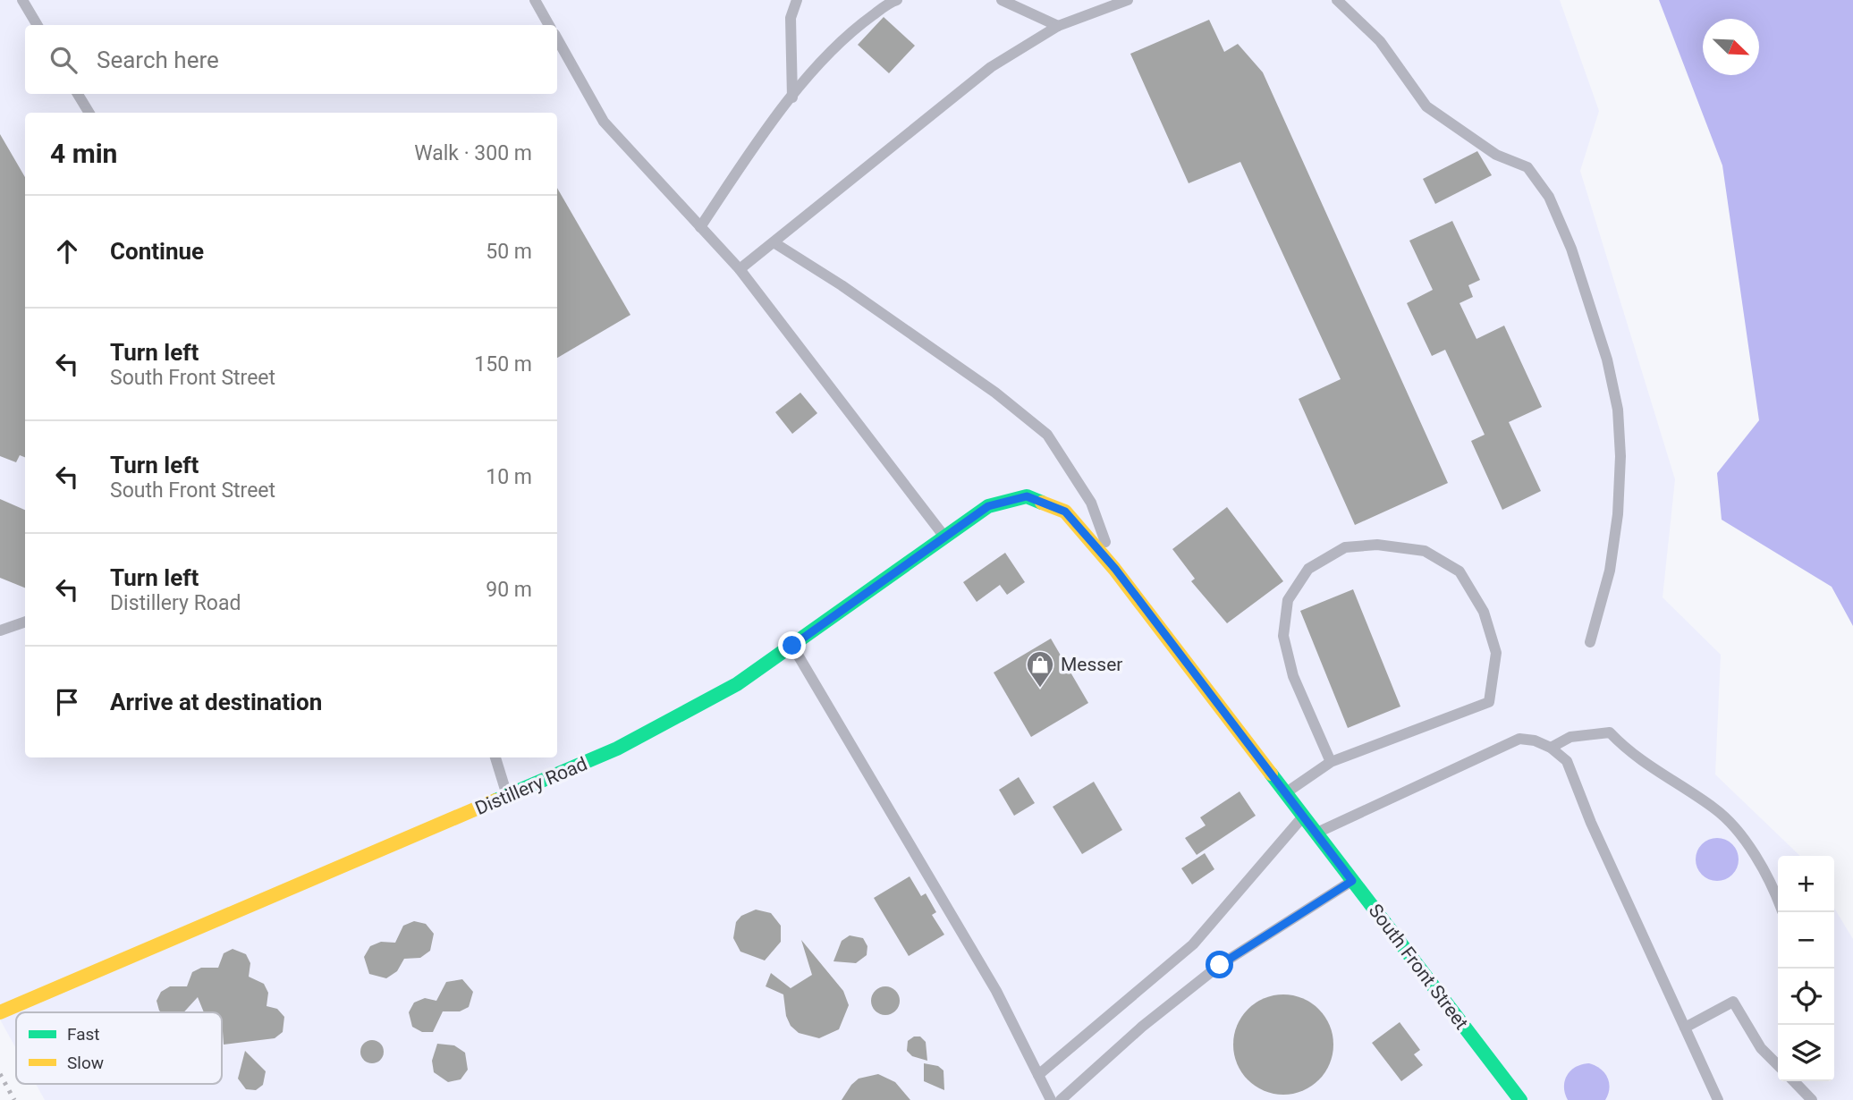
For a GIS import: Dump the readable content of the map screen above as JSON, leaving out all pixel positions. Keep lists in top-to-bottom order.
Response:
{
  "streets": {
    "street": ["Distillery Road", "South Front Street"]
  },
  "crossings": [
    ["Distillery Road", "South Front Street"]
  ],
  "places": {
    "shop": ["Messer"]
  },
  "legend": ["Fast", "Slow"],
  "north": "bottom right",
  "page": {
    "search": "Search here",
    "heading": ["4 min", "Walk · 300 m"],
    "list": [
      ["Continue", "50 m"],
      ["Turn left", "South Front Street", "150 m"],
      ["Turn left", "South Front Street", "10 m"],
      ["Turn left", "Distillery Road", "90 m"],
      "Arrive at destination"
    ],
    "map_buttons": ["+", "−"]
  }
}
